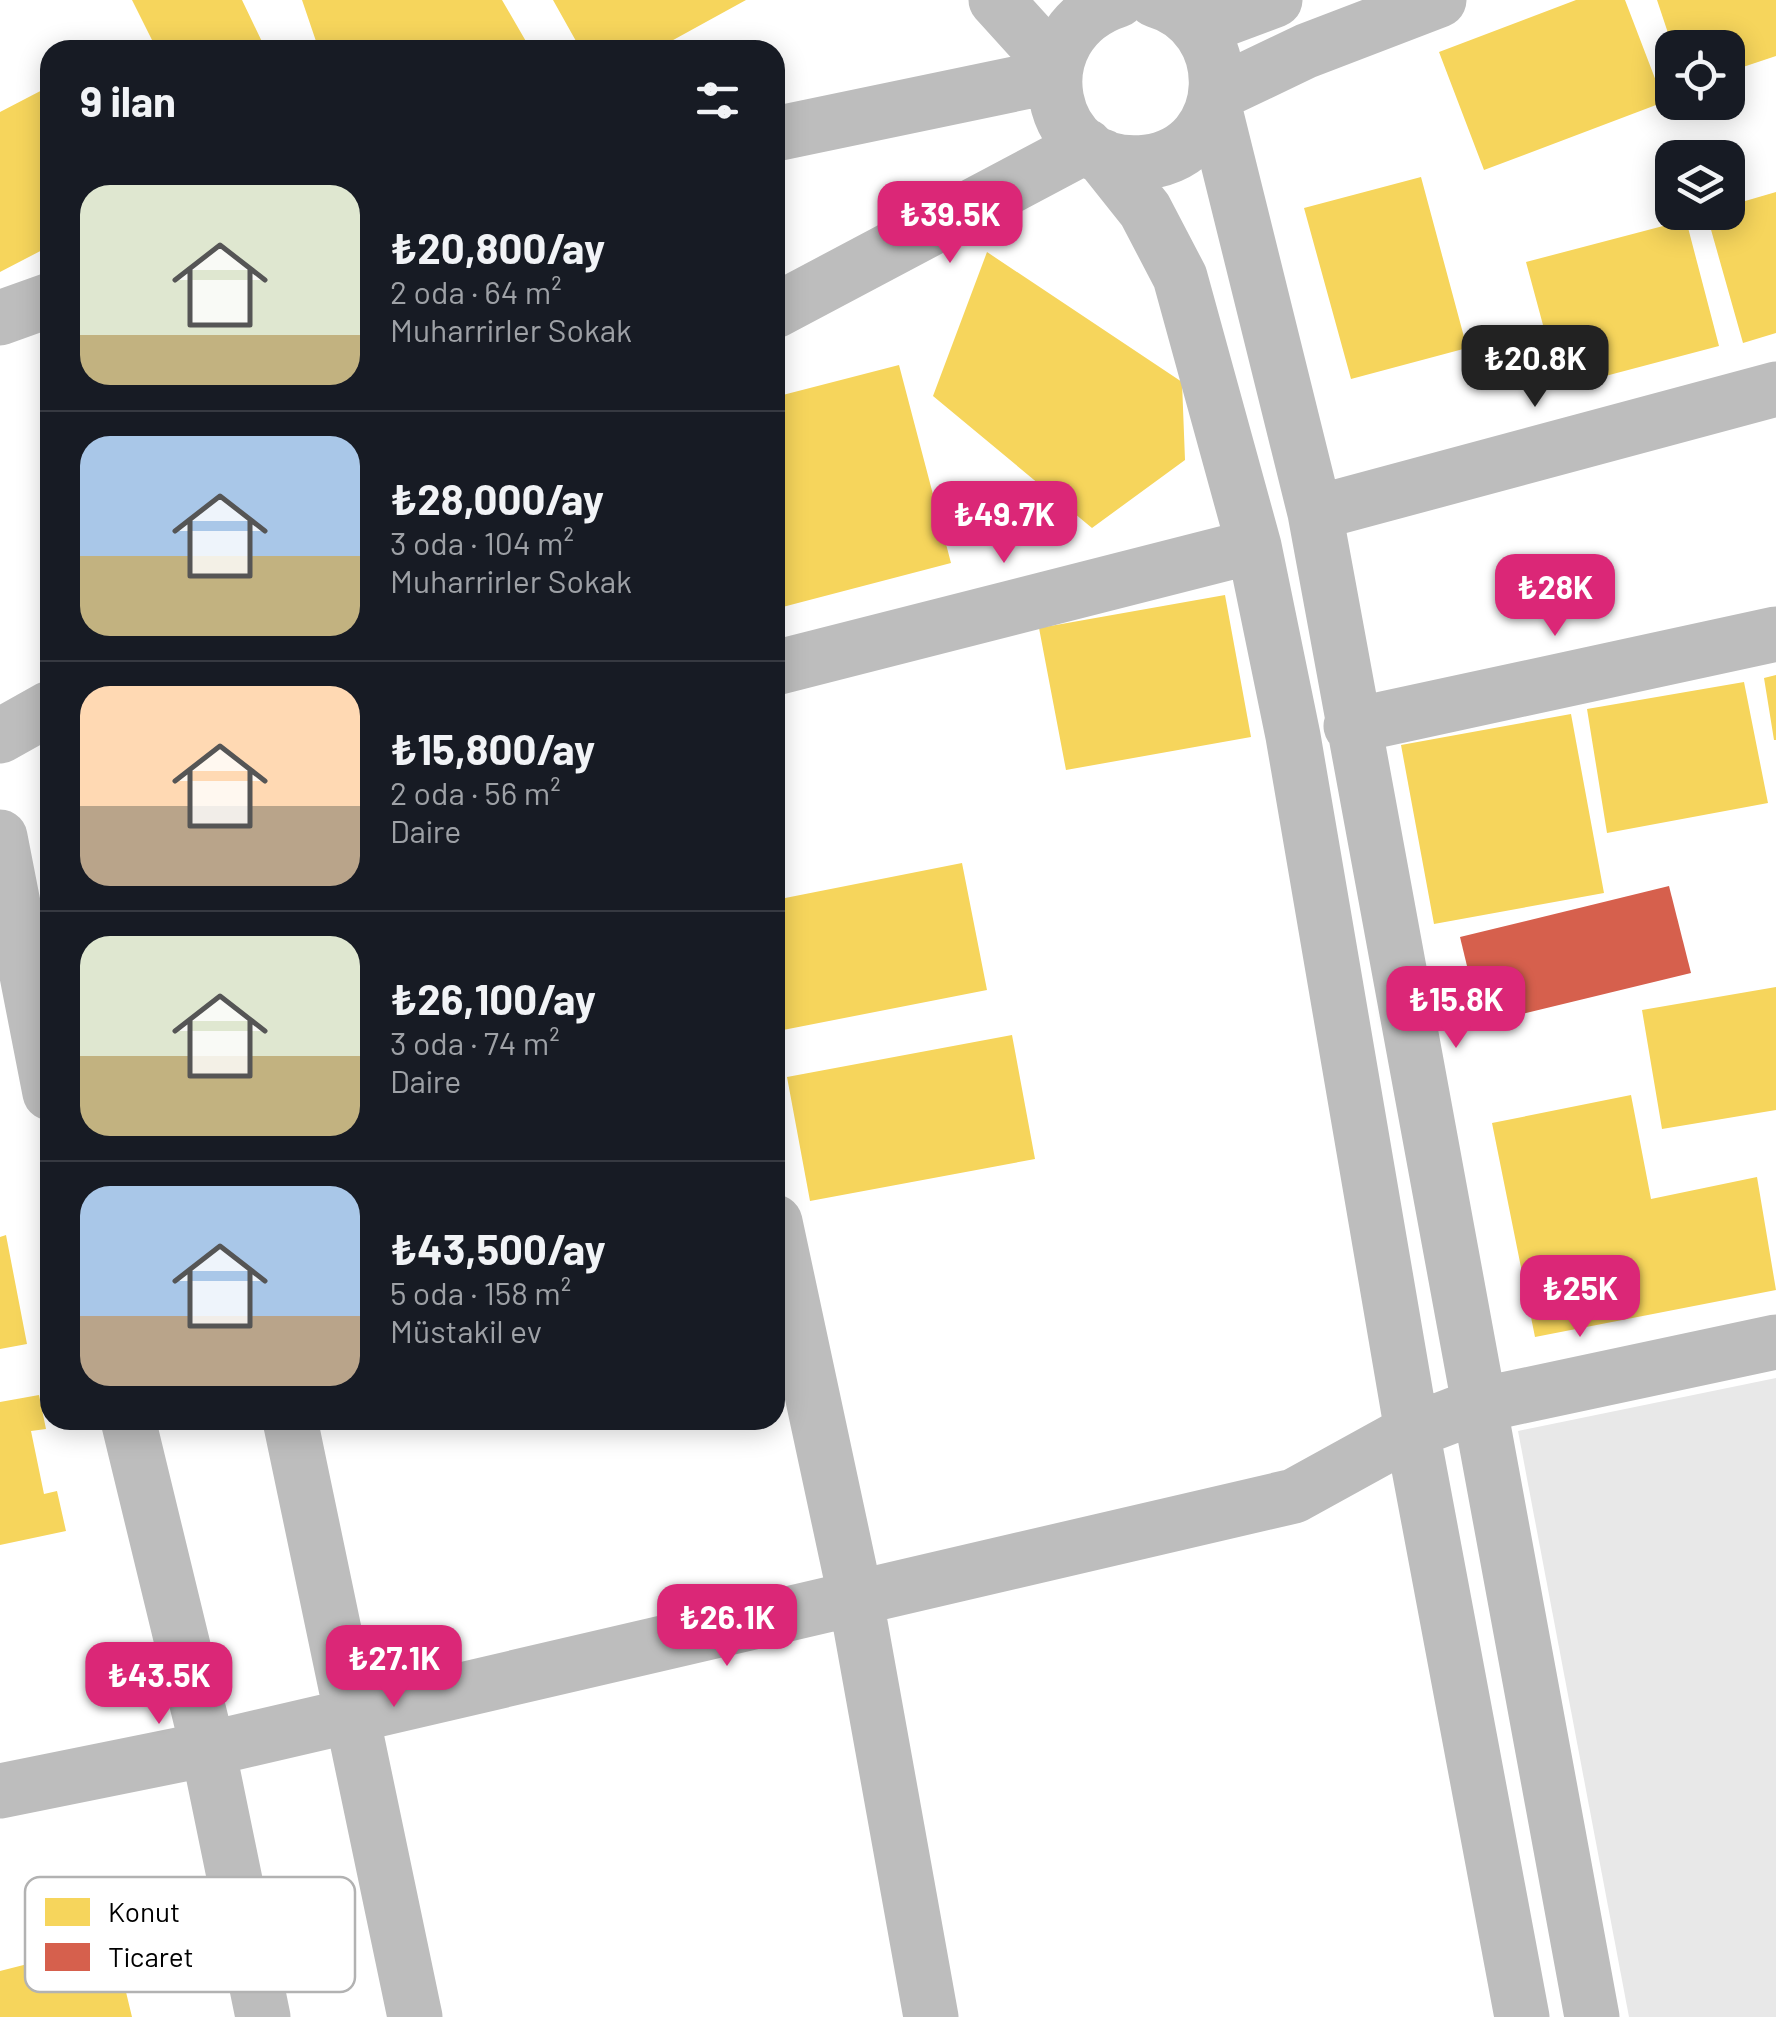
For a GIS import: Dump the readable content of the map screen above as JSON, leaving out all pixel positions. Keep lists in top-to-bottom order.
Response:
{
  "legend": ["Konut", "Ticaret"],
  "page": {
    "heading": "9 ilan",
    "list": [
      {
        "name": "₺20,800/ay",
        "note": "2 oda · 64 m² · Muharrirler Sokak"
      },
      {
        "name": "₺28,000/ay",
        "note": "3 oda · 104 m² · Muharrirler Sokak"
      },
      {
        "name": "₺15,800/ay",
        "note": "2 oda · 56 m² · Daire"
      },
      {
        "name": "₺26,100/ay",
        "note": "3 oda · 74 m² · Daire"
      },
      {
        "name": "₺43,500/ay",
        "note": "5 oda · 158 m² · Müstakil ev"
      }
    ],
    "price": [
      "₺39.5K",
      "₺20.8K",
      "₺49.7K",
      "₺28K",
      "₺15.8K",
      "₺25K",
      "₺26.1K",
      "₺27.1K",
      "₺43.5K"
    ]
  }
}
